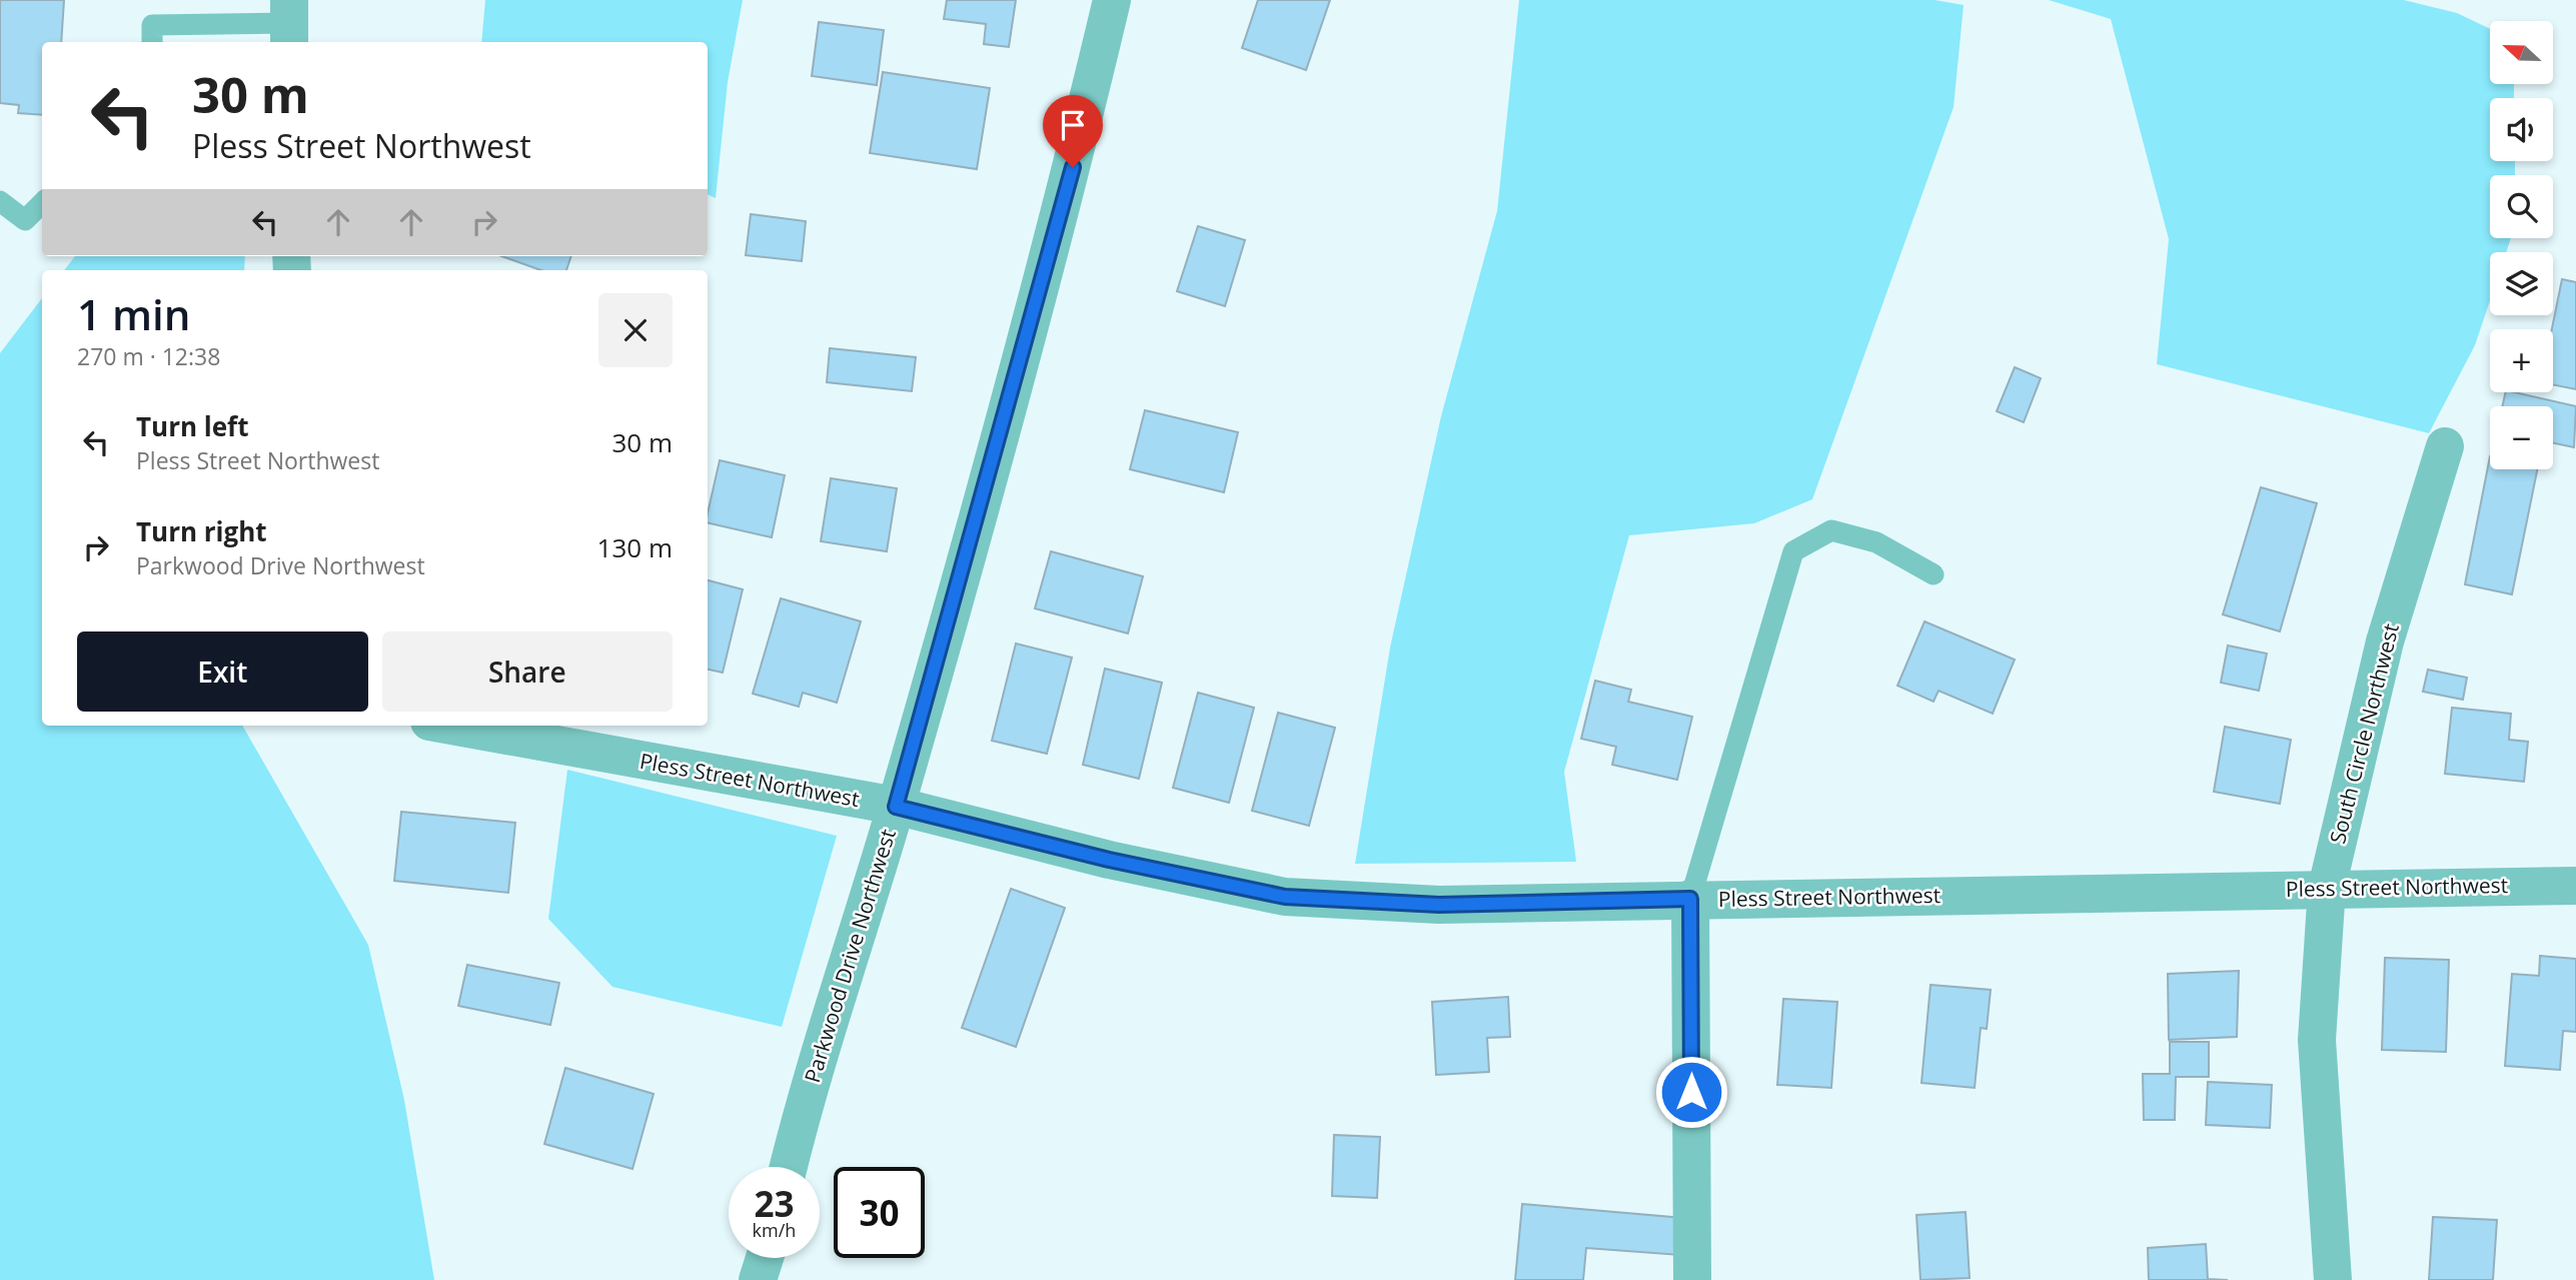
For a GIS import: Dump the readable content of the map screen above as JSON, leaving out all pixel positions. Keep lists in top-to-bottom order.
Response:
{
  "streets": {
    "street": ["South Circle Northwest", "Pless Street Northwest", "Parkwood Drive Northwest"]
  },
  "crossings": [
    ["South Circle Northwest", "Pless Street Northwest"],
    ["Pless Street Northwest", "Parkwood Drive Northwest"]
  ],
  "north": "left",
  "page": {
    "map_buttons": ["+", "−"],
    "turn": ["30 m", "Pless Street Northwest"],
    "heading": ["1 min", "270 m · 12:38"],
    "list": [
      {
        "name": "Turn left",
        "note": "Pless Street Northwest",
        "value": "30 m"
      },
      {
        "name": "Turn right",
        "note": "Parkwood Drive Northwest",
        "value": "130 m"
      }
    ],
    "buttons": ["Exit", "Share"],
    "speed": "23 km/h",
    "limit": "30"
  }
}
